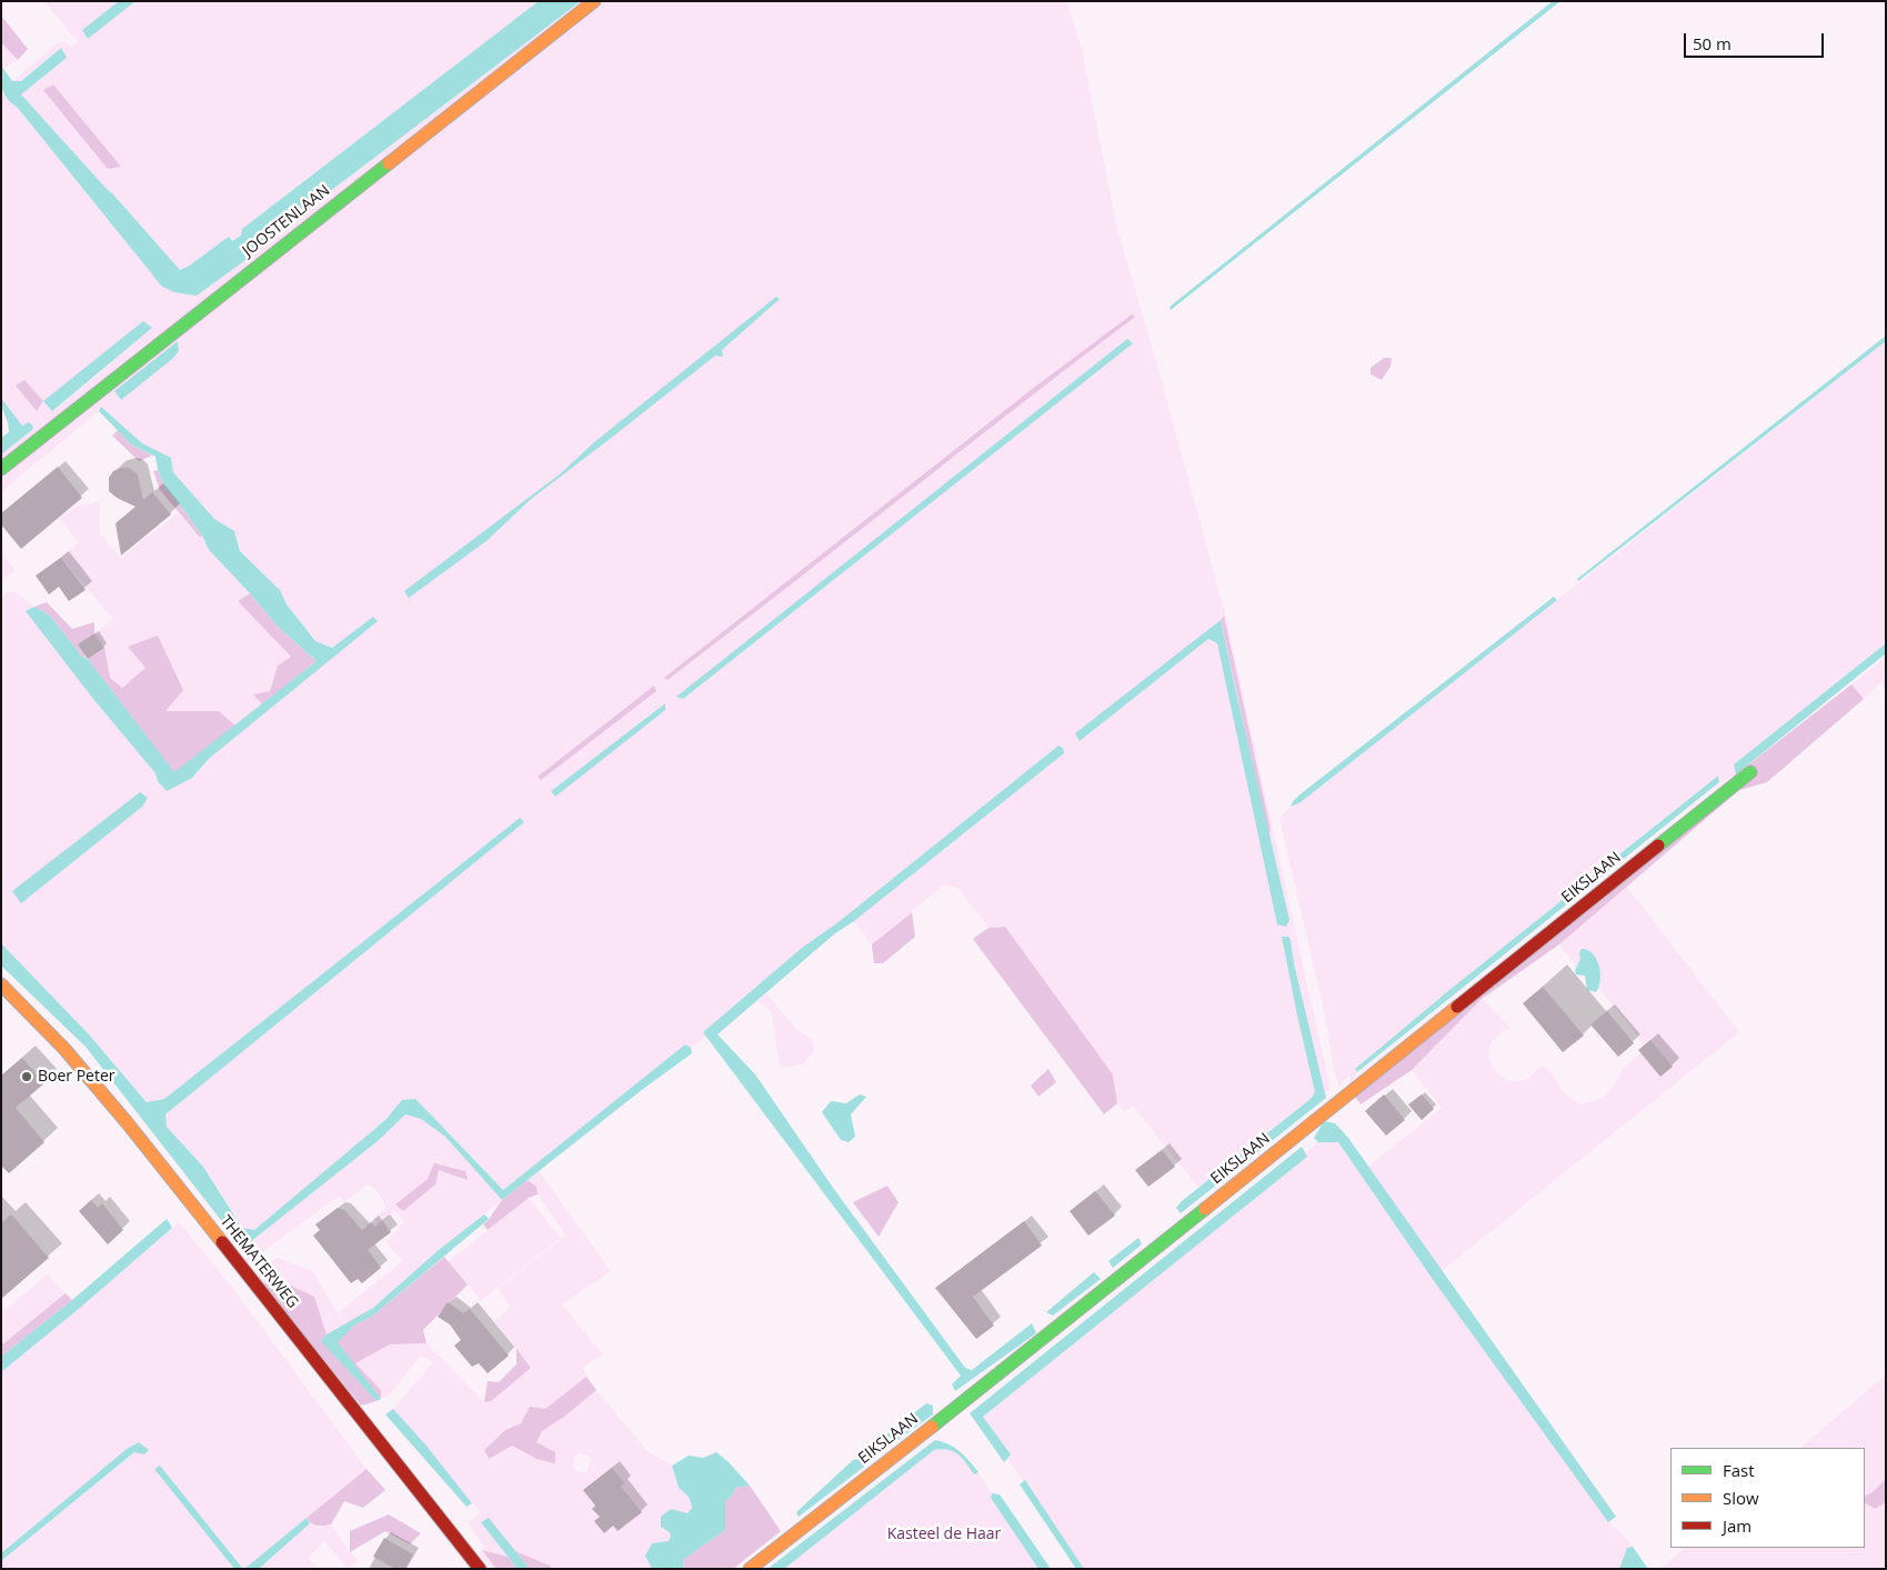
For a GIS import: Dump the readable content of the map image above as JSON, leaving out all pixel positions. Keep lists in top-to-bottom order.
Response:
{
  "streets": {
    "street": ["JOOSTENLAAN", "EIKSLAAN", "THEMATERWEG"]
  },
  "parks": ["Kasteel de Haar"],
  "places": ["Boer Peter"],
  "legend": ["Fast", "Slow", "Jam"],
  "scale_bar": "50 m"
}
